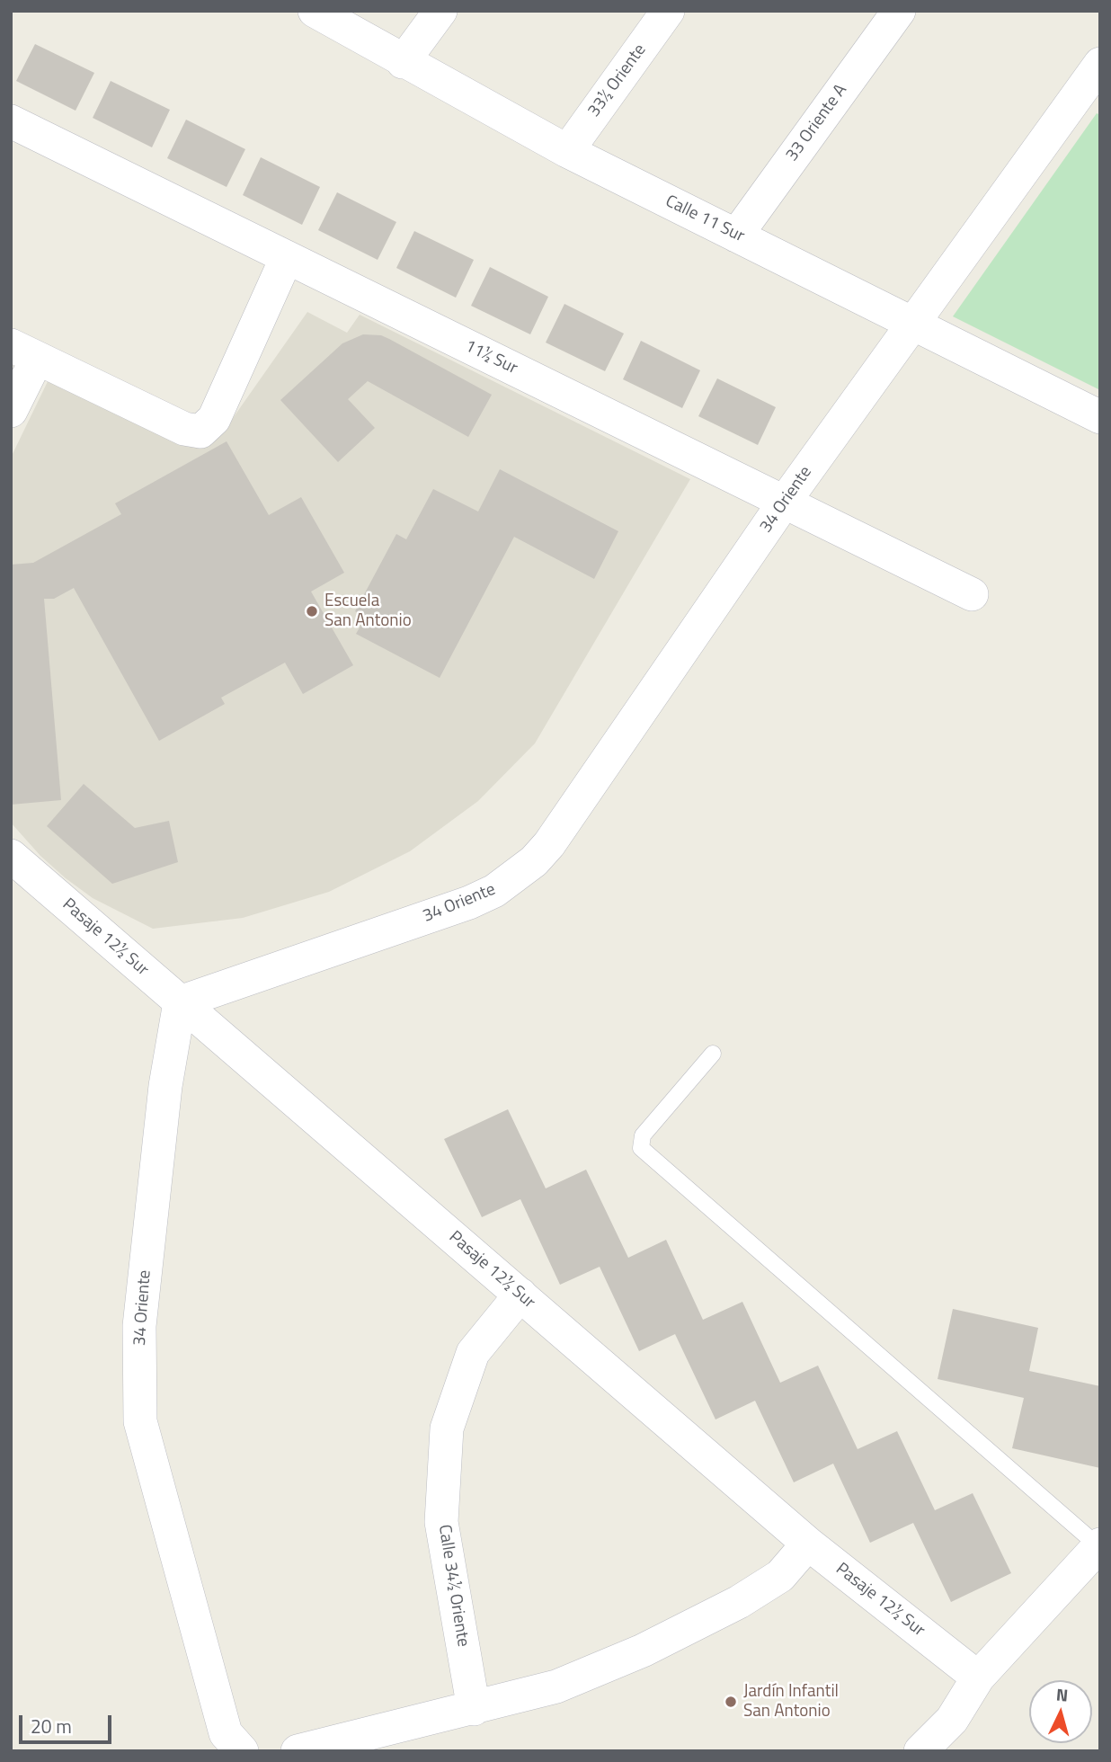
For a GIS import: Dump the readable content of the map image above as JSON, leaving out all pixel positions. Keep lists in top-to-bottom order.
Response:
{
  "streets": {
    "street": [
      "33½ Oriente",
      "33 Oriente A",
      "Calle 11 Sur",
      "11½ Sur",
      "34 Oriente",
      "Pasaje 12½ Sur",
      "Calle 34½ Oriente"
    ]
  },
  "crossings": [
    ["33½ Oriente", "Calle 11 Sur"],
    ["33 Oriente A", "Calle 11 Sur"],
    ["Calle 11 Sur", "34 Oriente"],
    ["11½ Sur", "34 Oriente"],
    ["34 Oriente", "Pasaje 12½ Sur"],
    ["Pasaje 12½ Sur", "Calle 34½ Oriente"]
  ],
  "places": ["Escuela San Antonio", "Jardín Infantil San Antonio"],
  "scale_bar": "20 m",
  "north": "top"
}
